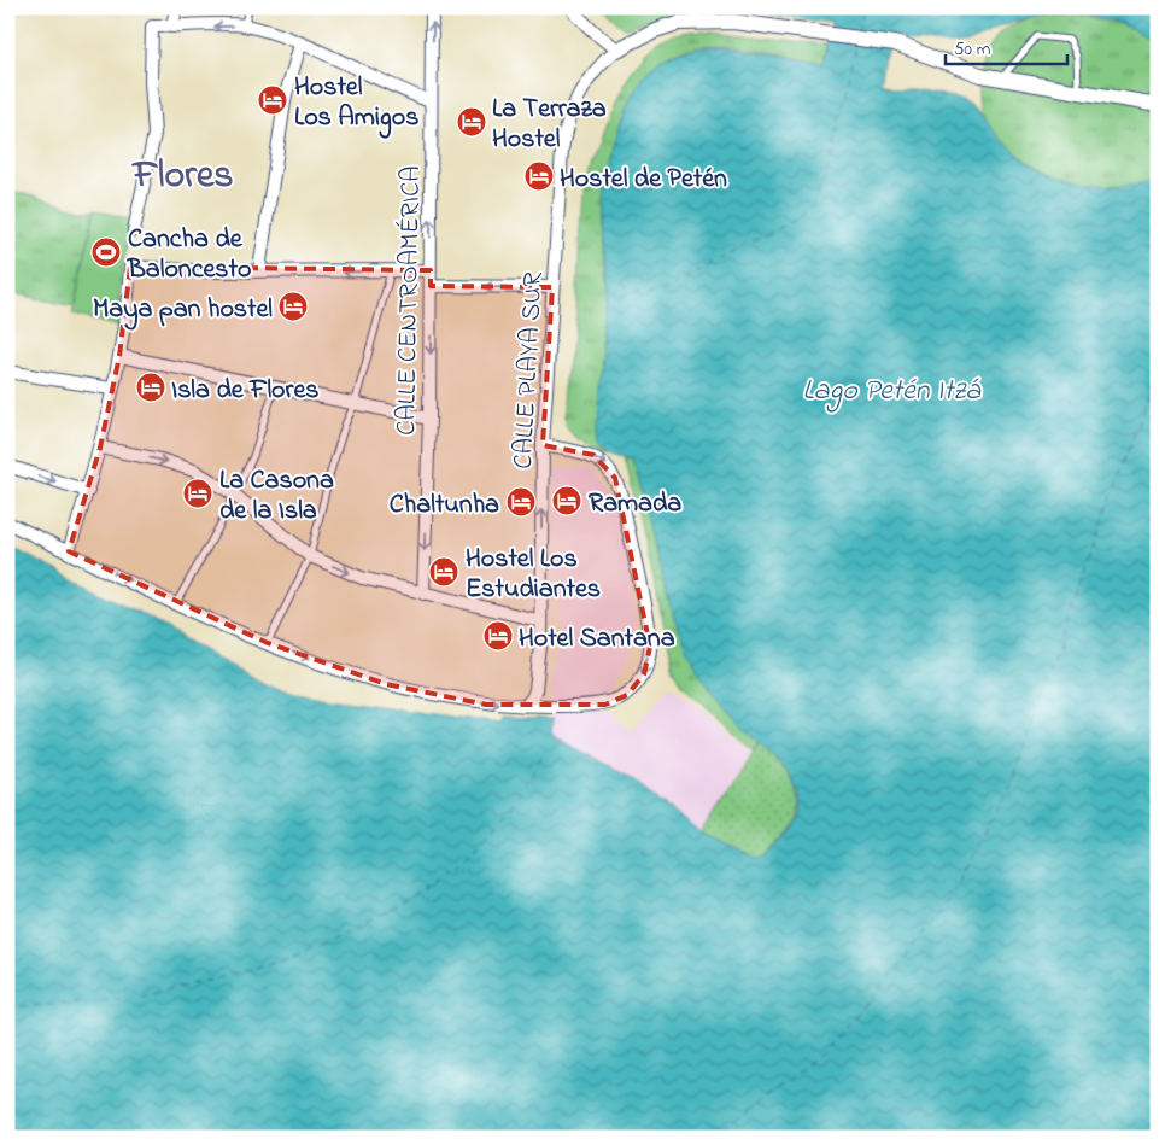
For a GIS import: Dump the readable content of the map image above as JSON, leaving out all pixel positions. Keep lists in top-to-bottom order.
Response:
{
  "streets": {
    "street": ["CALLE CENTROAMÉRICA", "CALLE PLAYA SUR"]
  },
  "districts": ["Flores"],
  "water": ["Lago Petén Itzá"],
  "places": {
    "hotel": [
      "Hostel Los Amigos",
      "La Terraza Hostel",
      "Hostel de Petén",
      "Maya pan hostel",
      "Isla de Flores",
      "La Casona de la Isla",
      "Ramada",
      "Chaltunha",
      "Hostel Los Estudiantes",
      "Hotel Santana"
    ],
    "sports": ["Cancha de Baloncesto"]
  },
  "scale_bar": "50 m"
}
